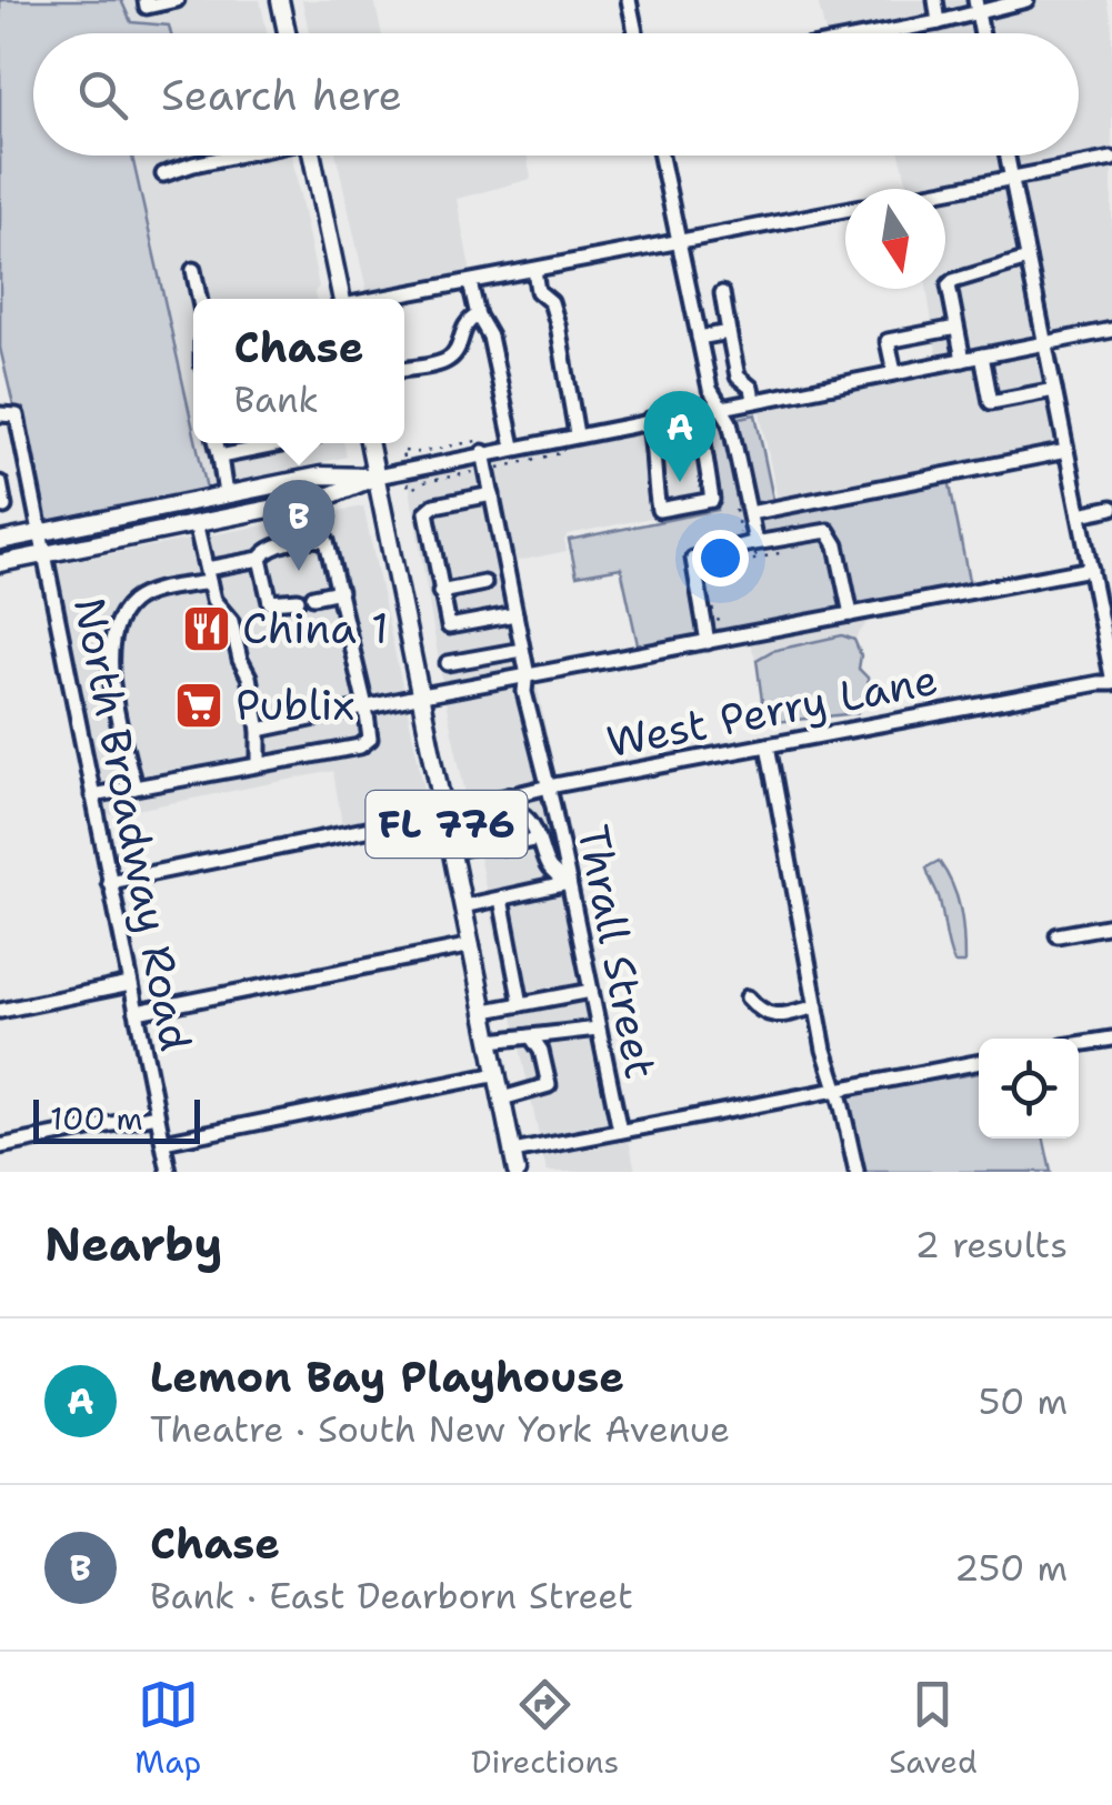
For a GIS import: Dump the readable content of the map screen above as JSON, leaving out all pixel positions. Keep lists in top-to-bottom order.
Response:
{
  "streets": {
    "main road": ["FL 776"],
    "street": ["West Perry Lane", "North Broadway Road", "Thrall Street"]
  },
  "crossings": [
    ["West Perry Lane", "North Broadway Road"],
    ["West Perry Lane", "FL 776"],
    ["West Perry Lane", "Thrall Street"]
  ],
  "places": {
    "restaurant": ["China 1"],
    "supermarket": ["Publix"]
  },
  "scale_bar": "100 m",
  "north": "bottom",
  "page": {
    "search": "Search here",
    "popup": ["Chase", "Bank"],
    "pins": ["A", "B"],
    "scale": "100 m",
    "heading": ["Nearby", "2 results"],
    "list": [
      {
        "mark": "A",
        "name": "Lemon Bay Playhouse",
        "note": "Theatre · South New York Avenue",
        "value": "50 m"
      },
      {
        "mark": "B",
        "name": "Chase",
        "note": "Bank · East Dearborn Street",
        "value": "250 m"
      }
    ],
    "nav": ["Map", "Directions", "Saved"]
  }
}
